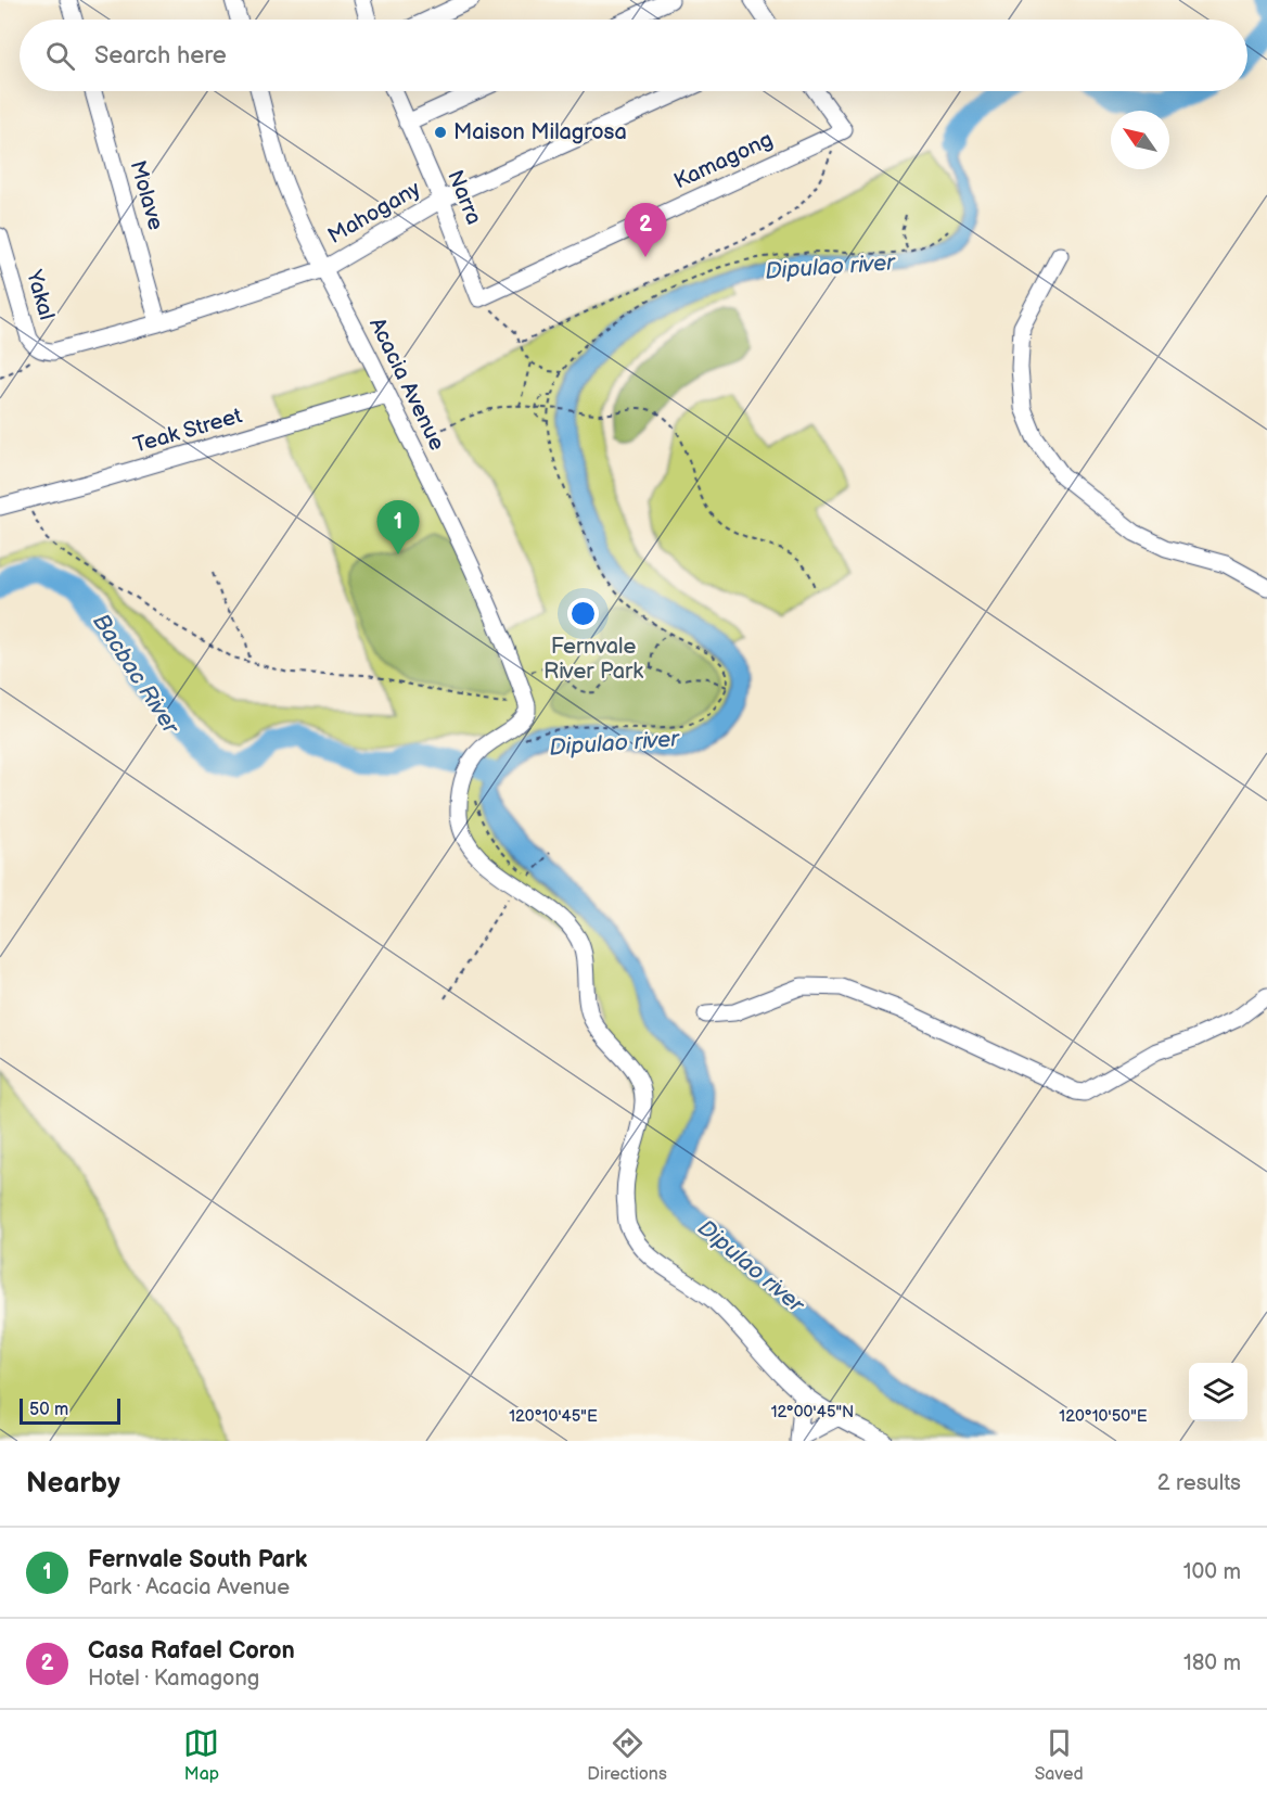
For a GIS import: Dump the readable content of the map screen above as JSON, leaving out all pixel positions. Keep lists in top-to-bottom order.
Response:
{
  "streets": {
    "street": [
      "Kamagong",
      "Molave",
      "Narra",
      "Mahogany",
      "Yakal",
      "Acacia Avenue",
      "Teak Street"
    ]
  },
  "crossings": [
    ["Kamagong", "Narra"],
    ["Molave", "Mahogany"],
    ["Narra", "Mahogany"],
    ["Mahogany", "Yakal"],
    ["Mahogany", "Acacia Avenue"],
    ["Acacia Avenue", "Teak Street"]
  ],
  "water": ["Dipulao river", "Bacbac River"],
  "parks": ["Fernvale River Park"],
  "places": ["Maison Milagrosa"],
  "scale_bar": "50 m",
  "north": "top left",
  "page": {
    "search": "Search here",
    "pins": ["2", "1"],
    "scale": "50 m",
    "heading": ["Nearby", "2 results"],
    "list": [
      {
        "mark": "1",
        "name": "Fernvale South Park",
        "note": "Park · Acacia Avenue",
        "value": "100 m"
      },
      {
        "mark": "2",
        "name": "Casa Rafael Coron",
        "note": "Hotel · Kamagong",
        "value": "180 m"
      }
    ],
    "nav": ["Map", "Directions", "Saved"]
  },
  "coordinates": ["12°00'45\"N", "120°10'45\"E", "120°10'50\"E"]
}
